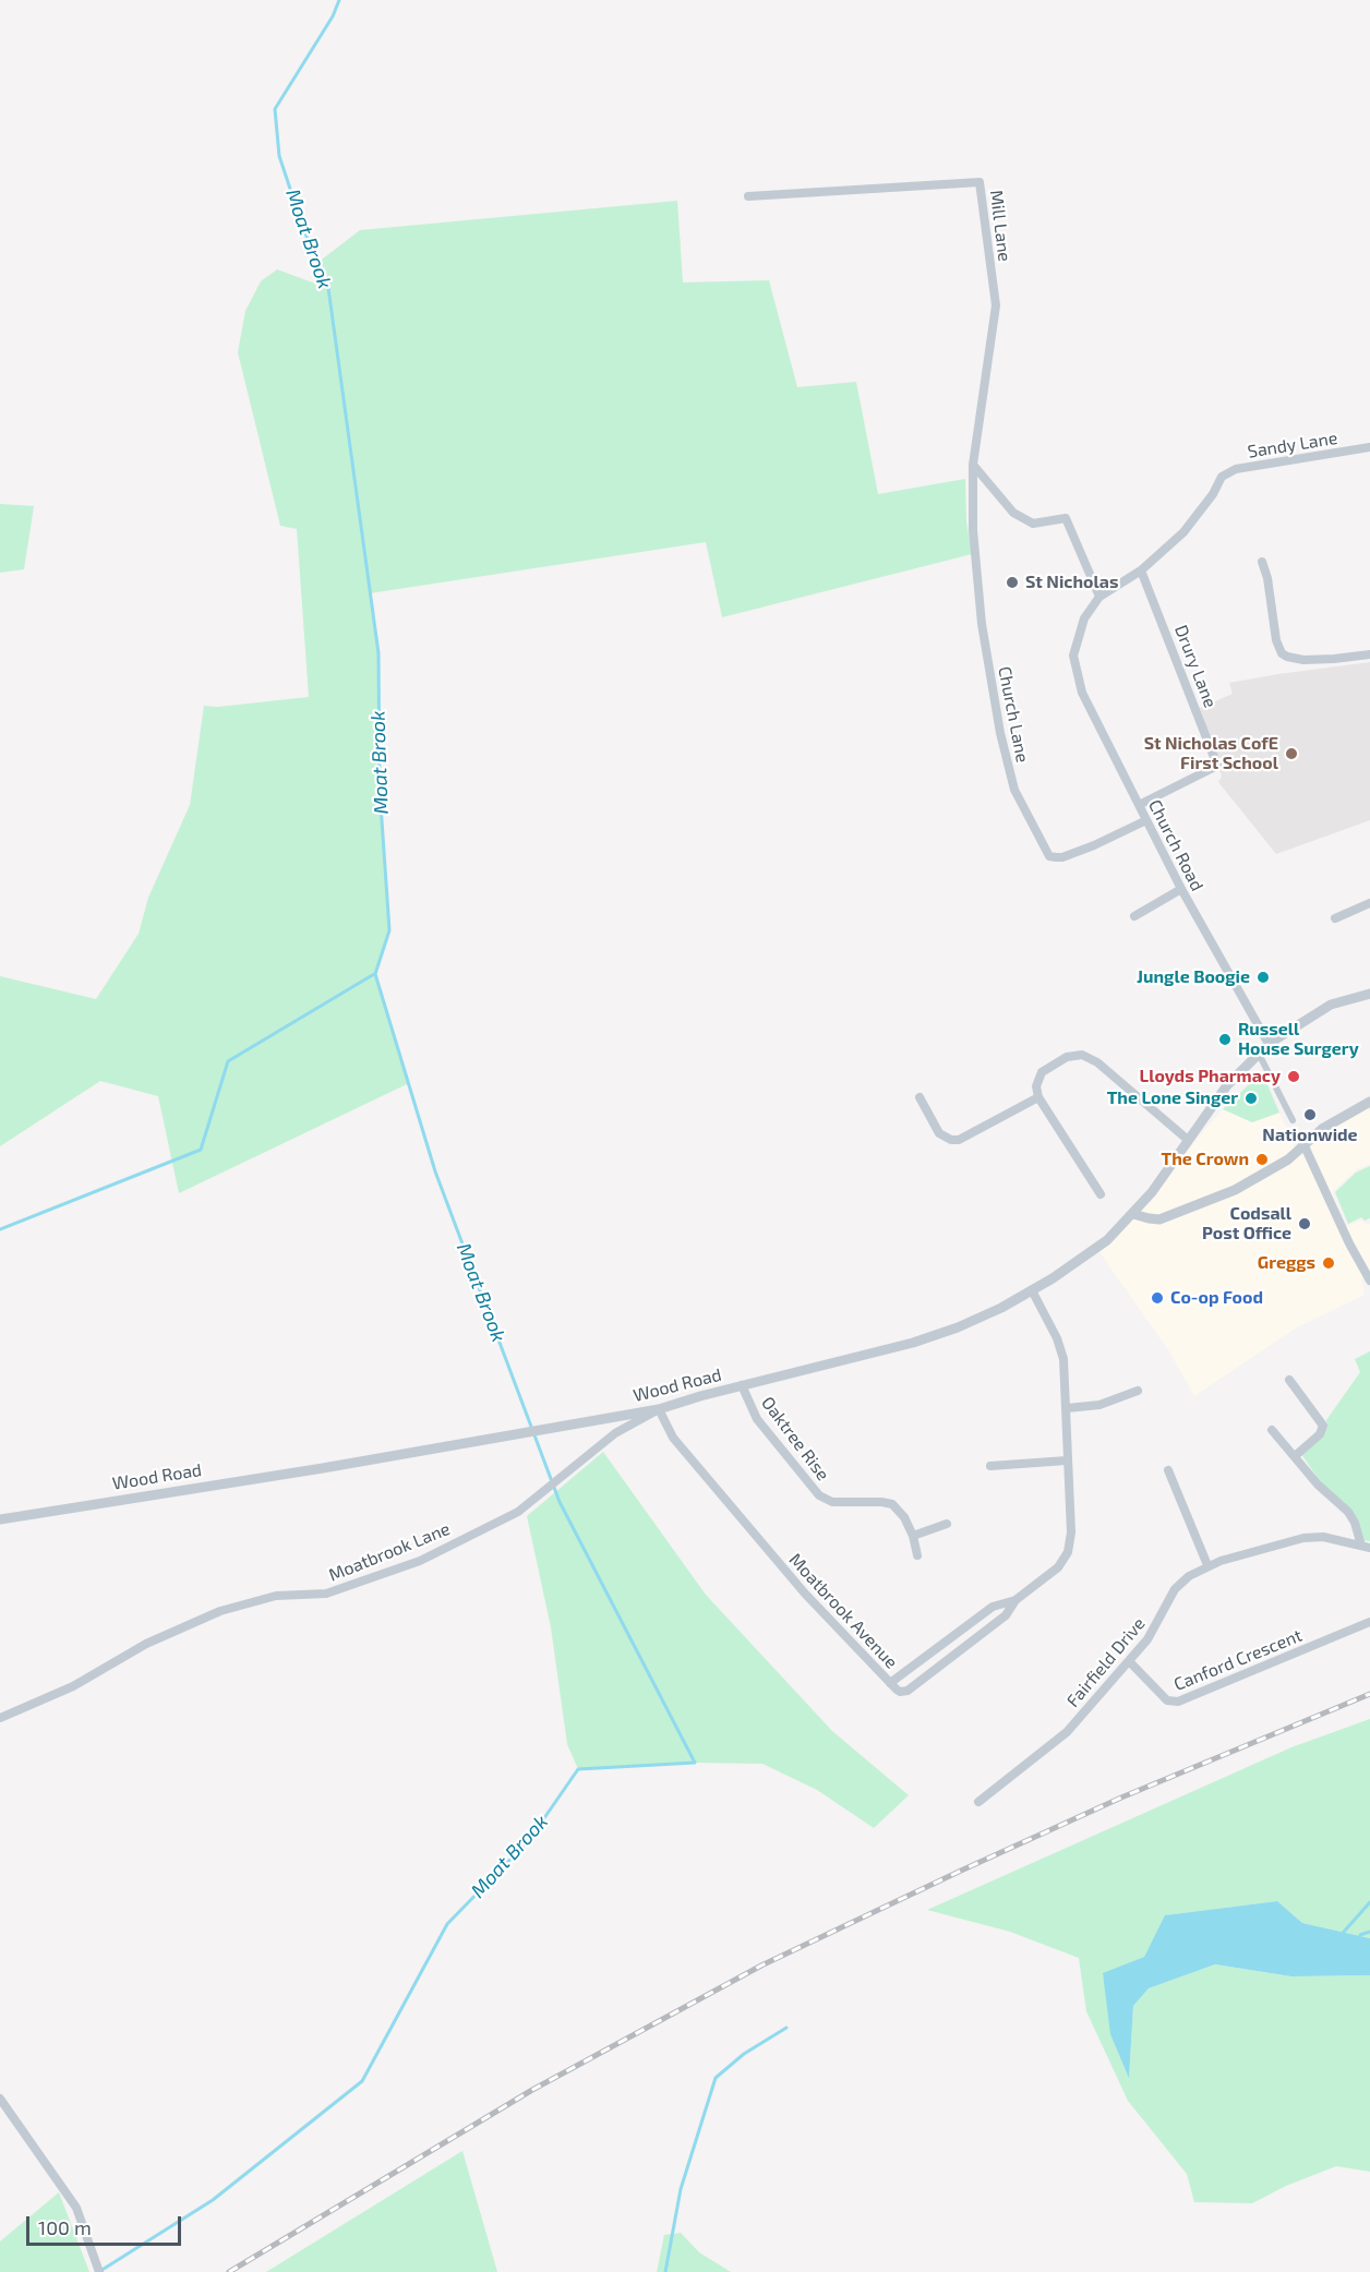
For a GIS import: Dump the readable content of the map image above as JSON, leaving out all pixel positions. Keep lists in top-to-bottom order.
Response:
{
  "streets": {
    "street": [
      "Mill Lane",
      "Sandy Lane",
      "Drury Lane",
      "Church Lane",
      "Church Road",
      "Wood Road",
      "Oaktree Rise",
      "Moatbrook Lane",
      "Moatbrook Avenue",
      "Canford Crescent",
      "Fairfield Drive"
    ]
  },
  "crossings": [
    ["Mill Lane", "Church Lane"],
    ["Sandy Lane", "Church Road"],
    ["Drury Lane", "Church Road"],
    ["Church Lane", "Church Road"],
    ["Church Road", "Wood Road"],
    ["Wood Road", "Oaktree Rise"],
    ["Wood Road", "Moatbrook Lane"],
    ["Wood Road", "Moatbrook Avenue"],
    ["Moatbrook Lane", "Moatbrook Avenue"],
    ["Canford Crescent", "Fairfield Drive"]
  ],
  "water": ["Moat Brook"],
  "places": [
    "St Nicholas",
    "St Nicholas CofE First School",
    "Jungle Boogie",
    "Russell House Surgery",
    "Lloyds Pharmacy",
    "The Lone Singer",
    "Nationwide",
    "The Crown",
    "Codsall Post Office",
    "Greggs",
    "Co-op Food"
  ],
  "scale_bar": "100 m"
}
